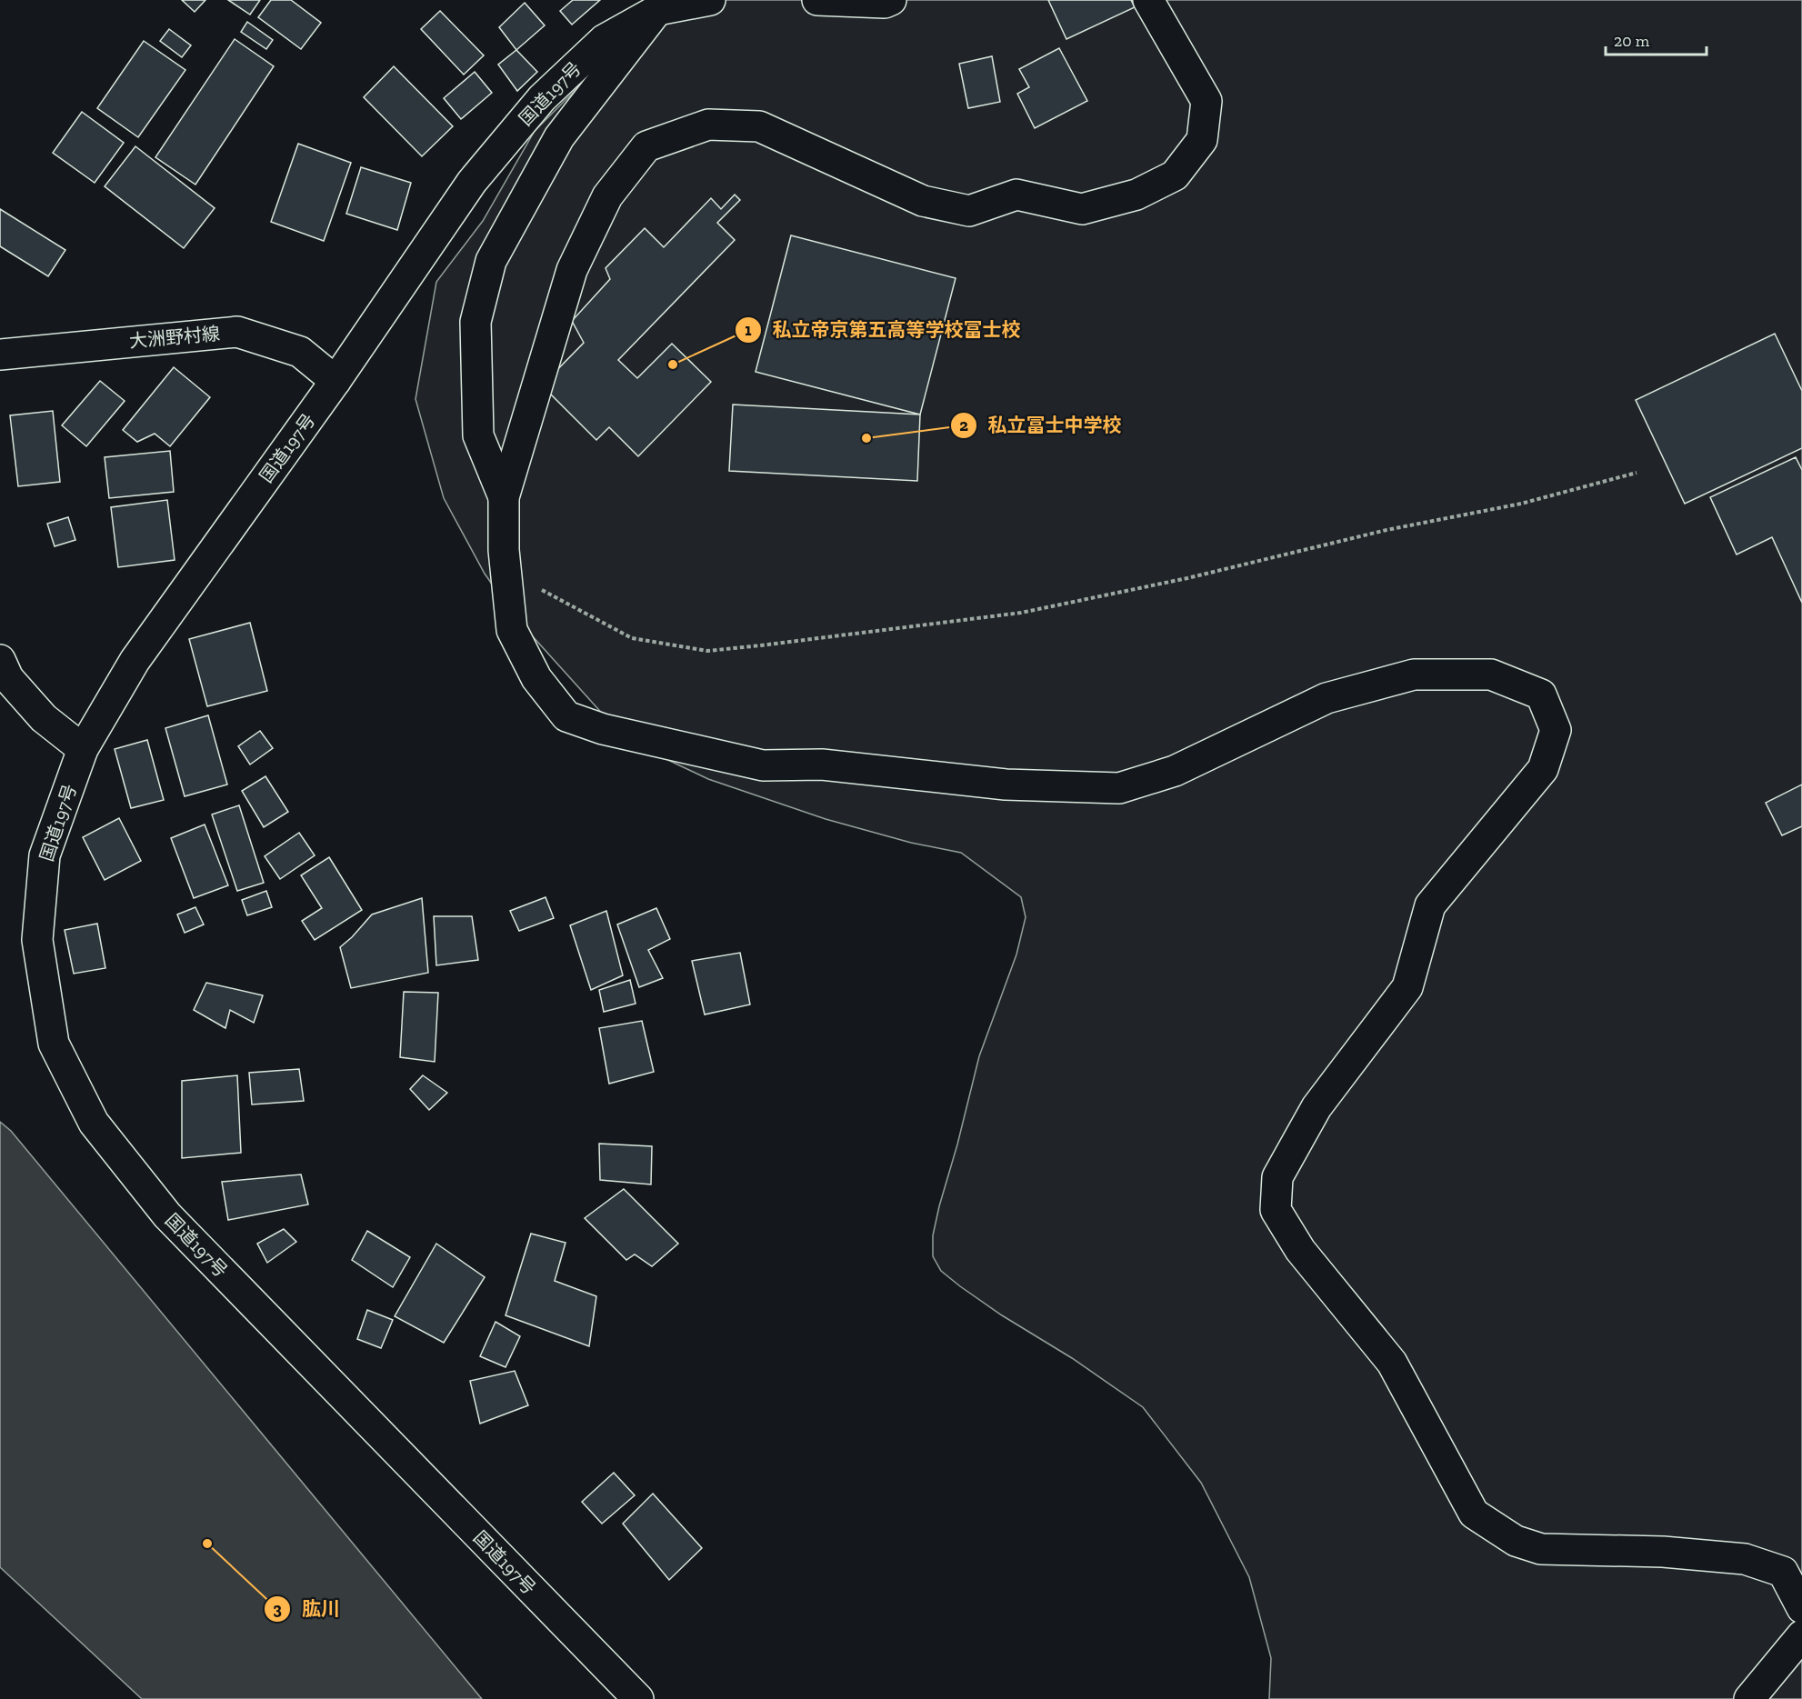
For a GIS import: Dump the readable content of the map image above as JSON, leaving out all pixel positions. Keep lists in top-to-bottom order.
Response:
{
  "streets": {
    "main road": ["国道197号", "大洲野村線"]
  },
  "crossings": [
    ["国道197号", "大洲野村線"]
  ],
  "places": ["私立帝京第五高等学校冨士校", "私立冨士中学校", "肱川"],
  "scale_bar": "20 m"
}
